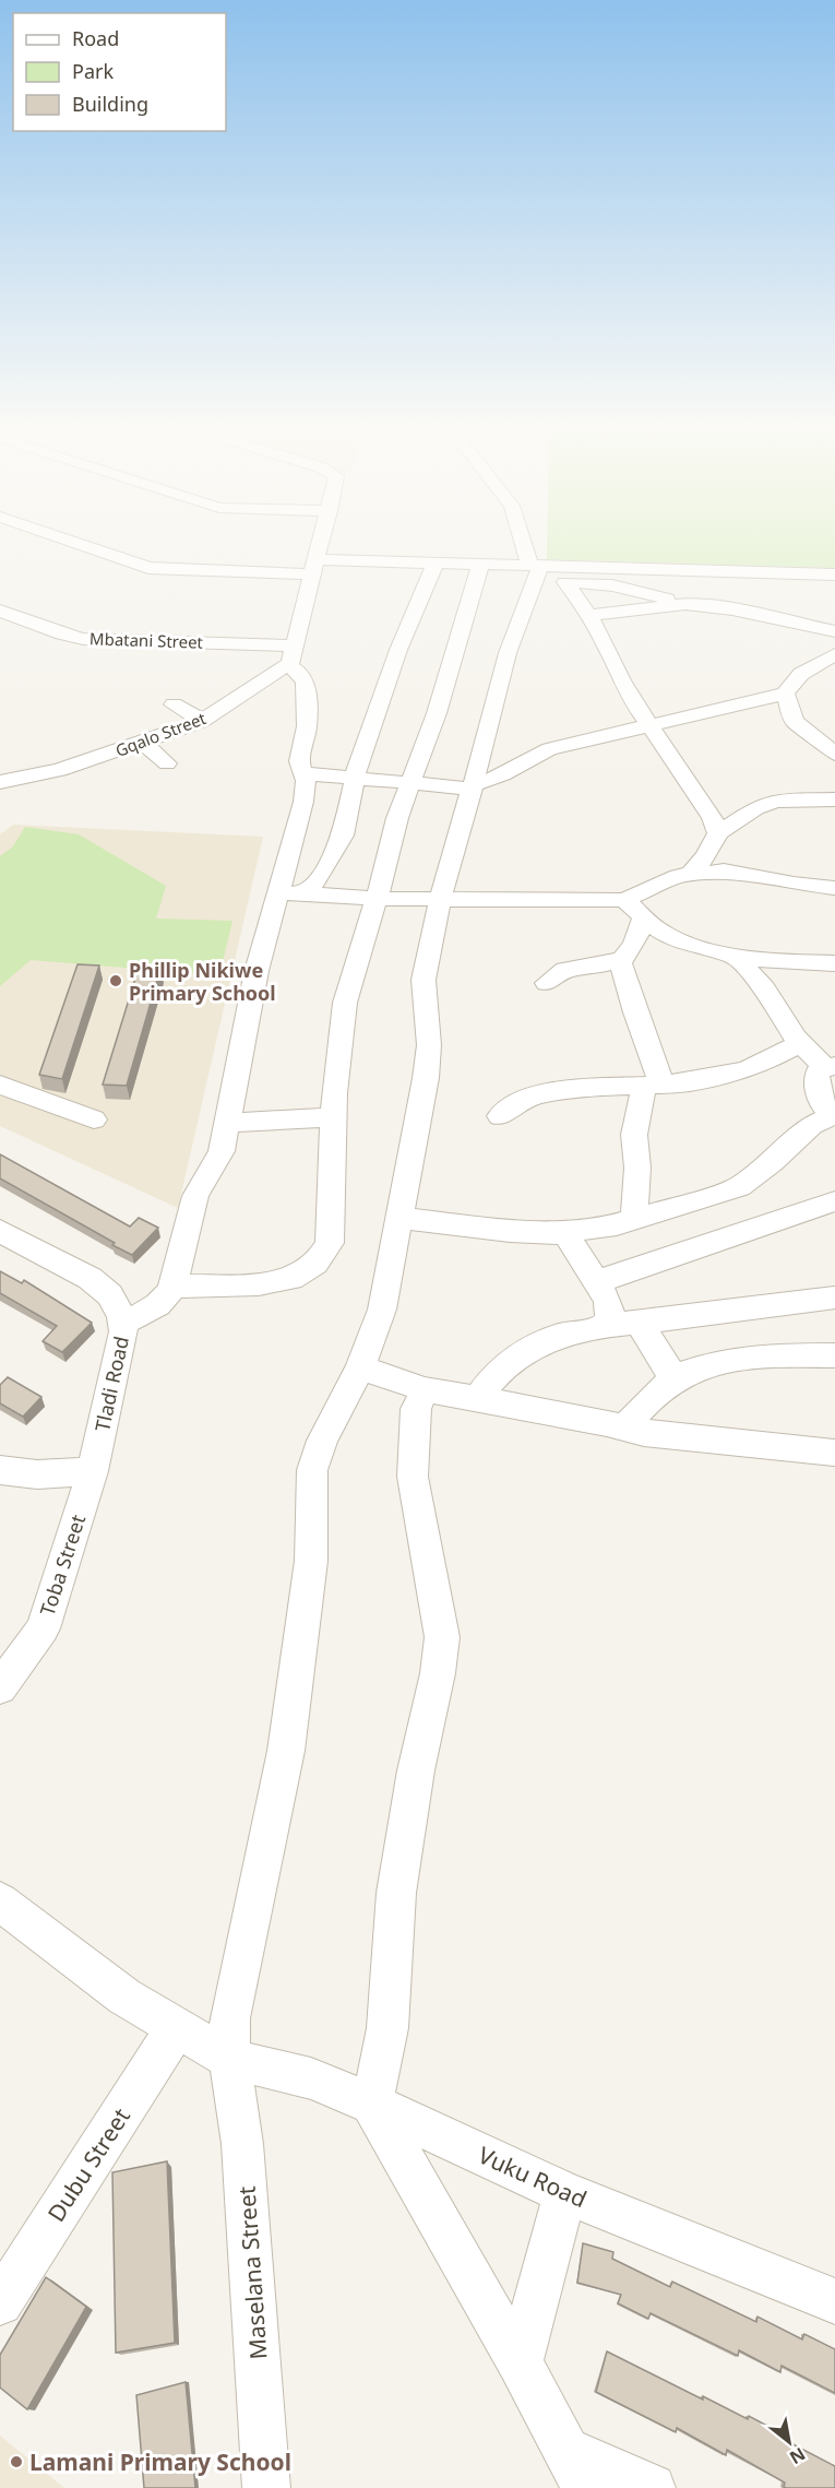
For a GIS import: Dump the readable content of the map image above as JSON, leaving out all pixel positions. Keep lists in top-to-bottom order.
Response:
{
  "streets": {
    "street": [
      "Mbatani Street",
      "Gqalo Street",
      "Tladi Road",
      "Toba Street",
      "Dubu Street",
      "Vuku Road",
      "Maselana Street"
    ]
  },
  "crossings": [
    ["Mbatani Street", "Gqalo Street"],
    ["Tladi Road", "Toba Street"],
    ["Vuku Road", "Maselana Street"]
  ],
  "places": ["Phillip Nikiwe Primary School", "Lamani Primary School"],
  "legend": ["Road", "Park", "Building"],
  "north": "bottom right"
}
